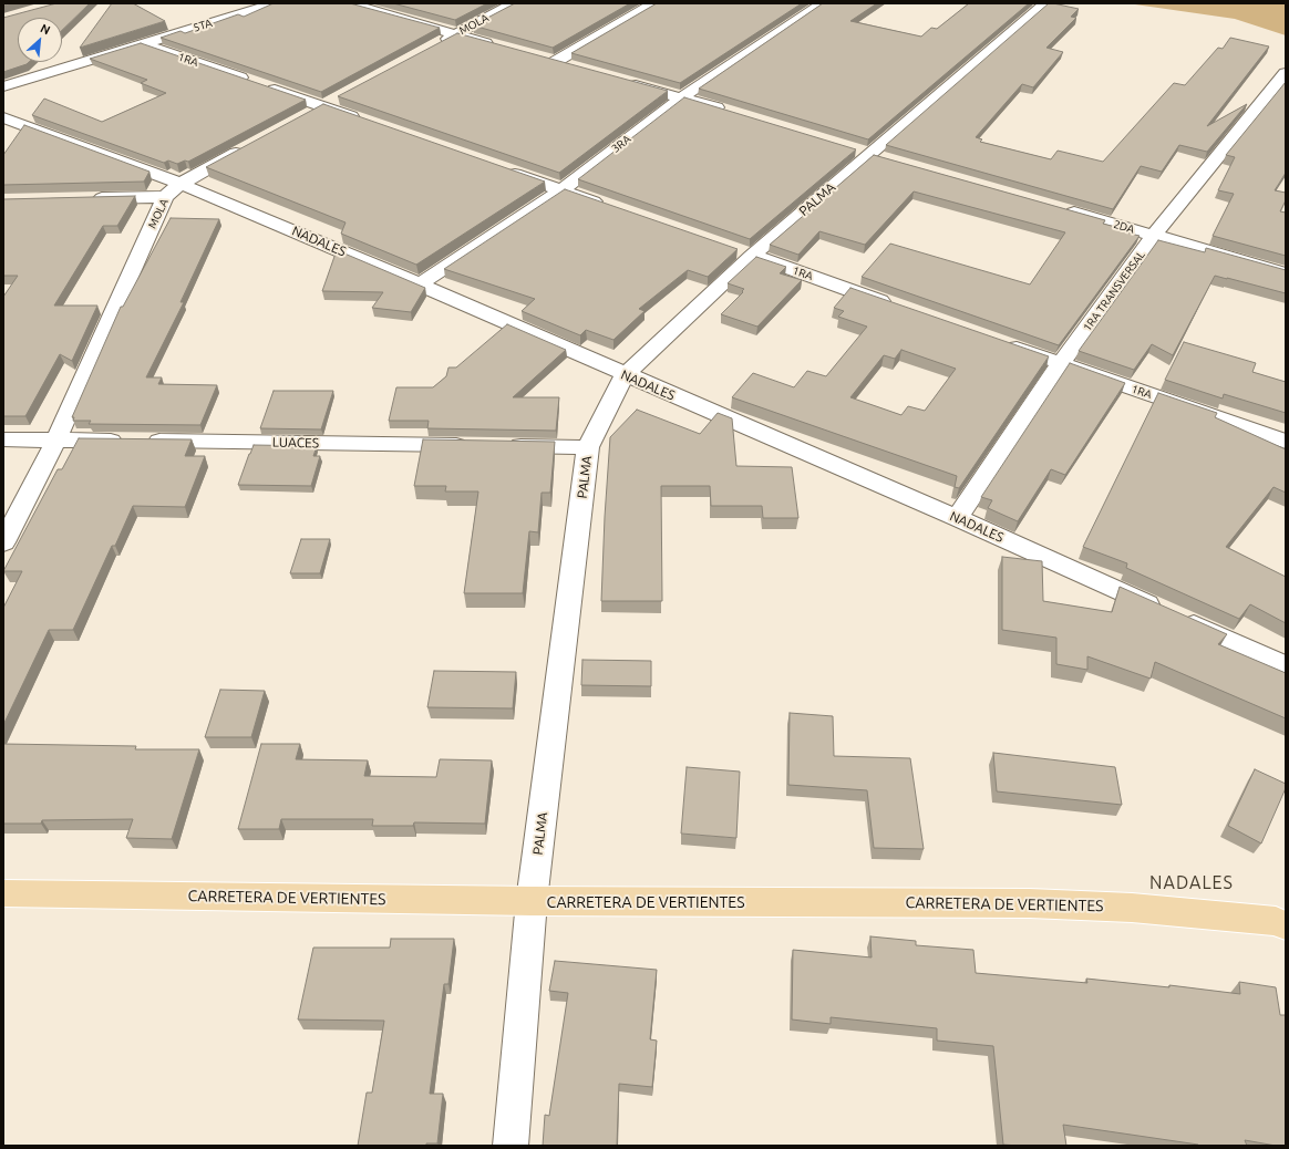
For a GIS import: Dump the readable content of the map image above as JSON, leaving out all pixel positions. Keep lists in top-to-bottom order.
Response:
{
  "streets": {
    "main road": ["CARRETERA DE VERTIENTES"],
    "street": [
      "MOLA",
      "5TA",
      "1RA",
      "3RA",
      "PALMA",
      "2DA",
      "NADALES",
      "1RA TRANSVERSAL",
      "LUACES"
    ]
  },
  "crossings": [
    ["MOLA", "NADALES"],
    ["MOLA", "LUACES"],
    ["5TA", "1RA"],
    ["1RA", "PALMA"],
    ["1RA", "1RA TRANSVERSAL"],
    ["3RA", "NADALES"],
    ["PALMA", "NADALES"],
    ["PALMA", "CARRETERA DE VERTIENTES"],
    ["2DA", "1RA TRANSVERSAL"],
    ["NADALES", "1RA TRANSVERSAL"]
  ],
  "districts": ["NADALES"],
  "north": "top right"
}
